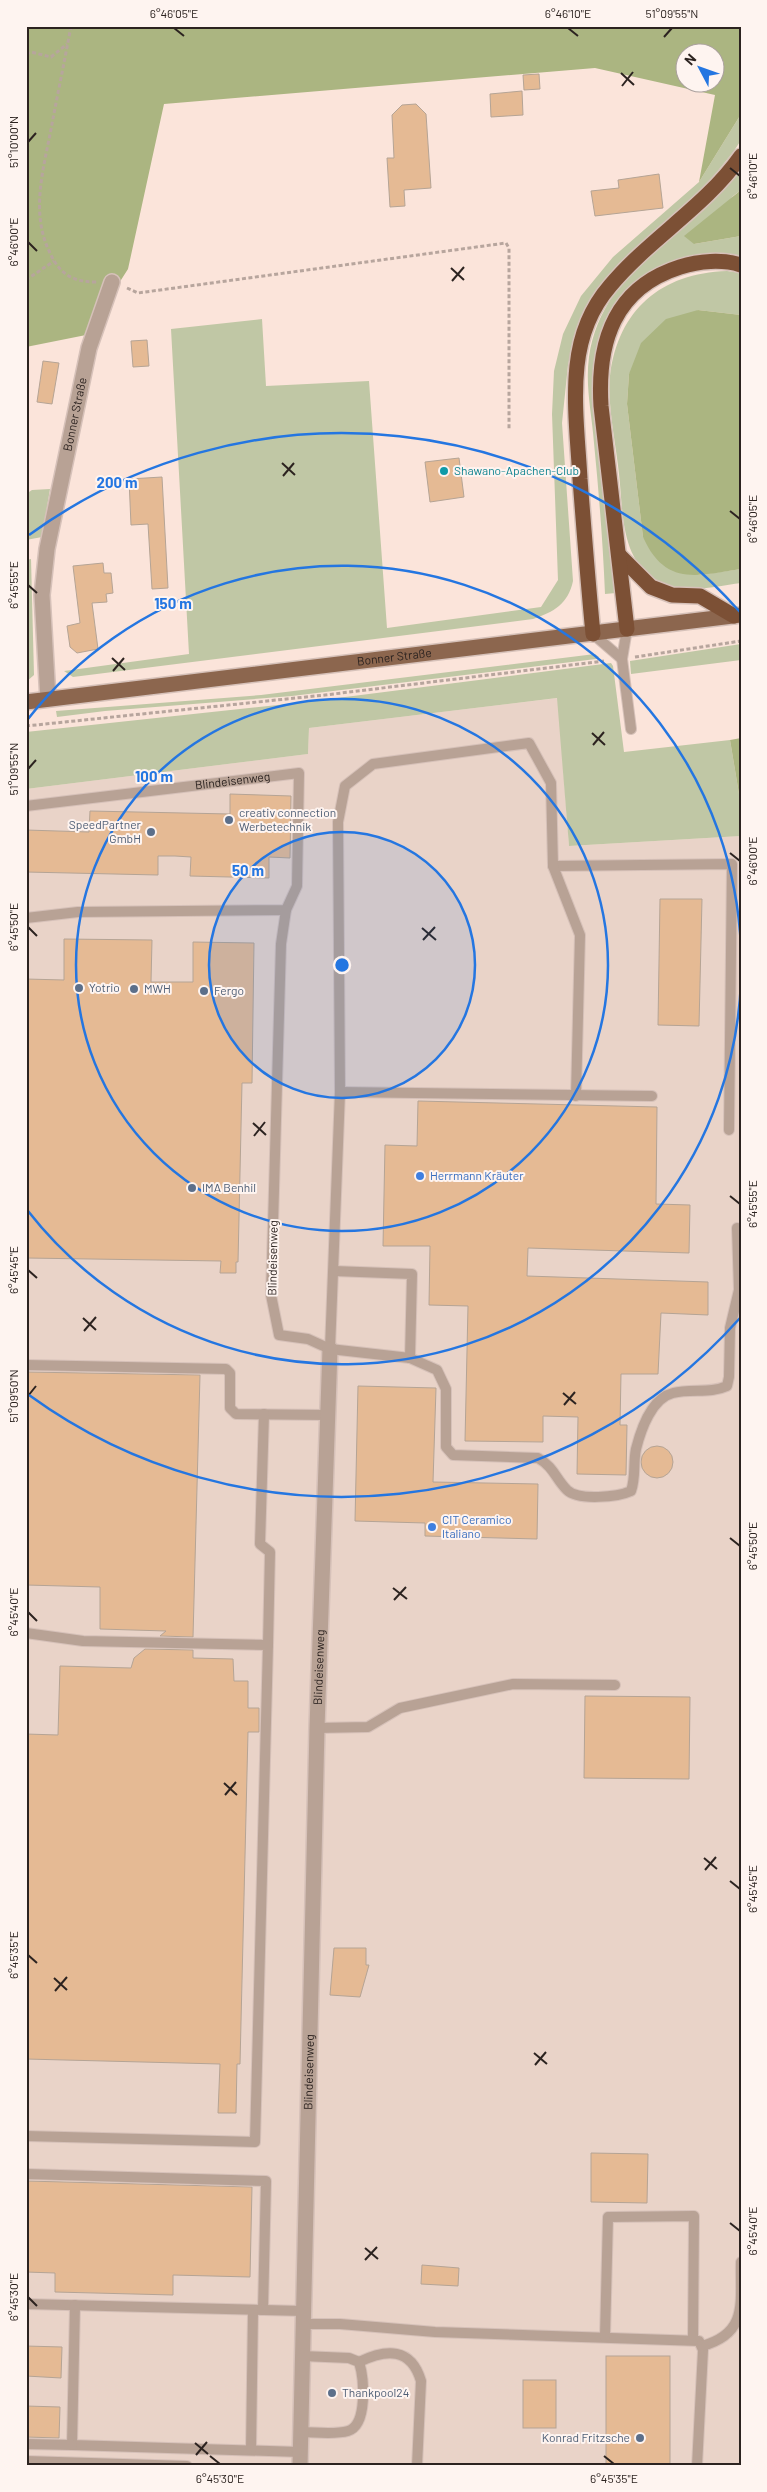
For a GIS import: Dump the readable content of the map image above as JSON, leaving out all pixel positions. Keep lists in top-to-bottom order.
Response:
{
  "streets": {
    "main road": ["Bonner Straße"],
    "street": ["Blindeisenweg"]
  },
  "places": [
    "Shawano-Apachen-Club",
    "creativ connection Werbetechnik",
    "SpeedPartner GmbH",
    "Yotrio",
    "MWH",
    "Fergo",
    "Herrmann Kräuter",
    "IMA Benhil",
    "CIT Ceramico Italiano",
    "Thankpool24",
    "Konrad Fritzsche"
  ],
  "north": "top left",
  "coordinates": [
    "6°46'05\"E",
    "6°46'10\"E",
    "51°09'55\"N",
    "51°10'00\"N",
    "6°46'00\"E",
    "6°45'55\"E",
    "6°45'50\"E",
    "6°45'45\"E",
    "51°09'50\"N",
    "6°45'40\"E",
    "6°45'35\"E",
    "6°45'30\"E"
  ],
  "rings": [
    "200 m",
    "150 m",
    "100 m",
    "50 m"
  ]
}
